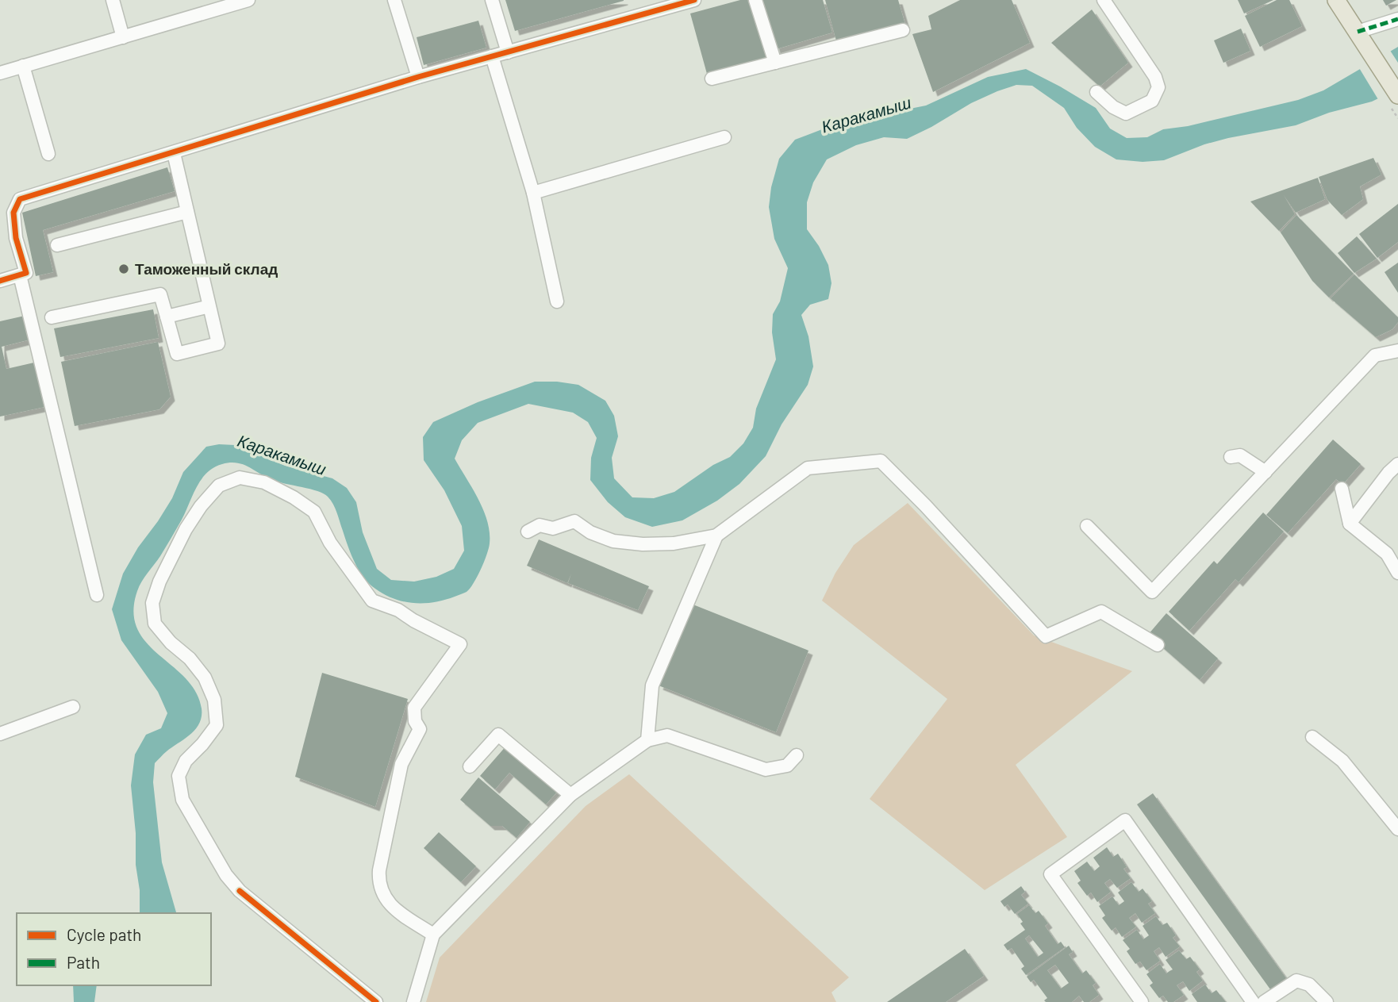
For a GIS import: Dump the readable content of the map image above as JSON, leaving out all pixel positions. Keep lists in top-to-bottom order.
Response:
{
  "water": ["Каракамыш"],
  "places": ["Таможенный склад"],
  "legend": ["Cycle path", "Path"]
}
